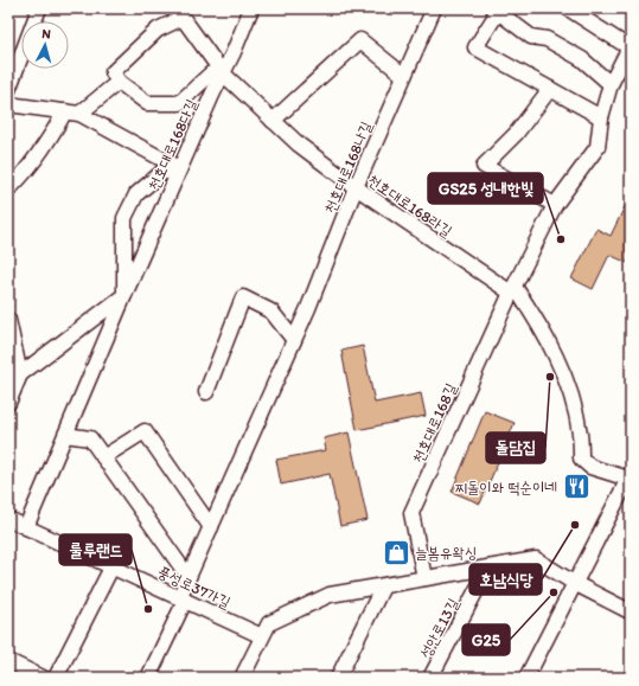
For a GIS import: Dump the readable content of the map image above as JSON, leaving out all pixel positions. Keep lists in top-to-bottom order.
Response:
{
  "streets": {
    "street": [
      "천호대로168다길",
      "천호대로168나길",
      "천호대로168라길",
      "천호대로168길",
      "풍성로37가길",
      "성안로13길"
    ]
  },
  "crossings": [
    ["천호대로168다길", "천호대로168라길"],
    ["천호대로168다길", "풍성로37가길"],
    ["천호대로168나길", "천호대로168라길"],
    ["천호대로168나길", "풍성로37가길"],
    ["천호대로168라길", "천호대로168길"]
  ],
  "places": {
    "other": [
      "GS25 성내한빛",
      "돌담집",
      "호남식당",
      "G25",
      "룰루랜드"
    ],
    "restaurant": ["찌돌이와 떡순이네"],
    "shop": ["늘봄유왁싱"]
  },
  "north": "top"
}
